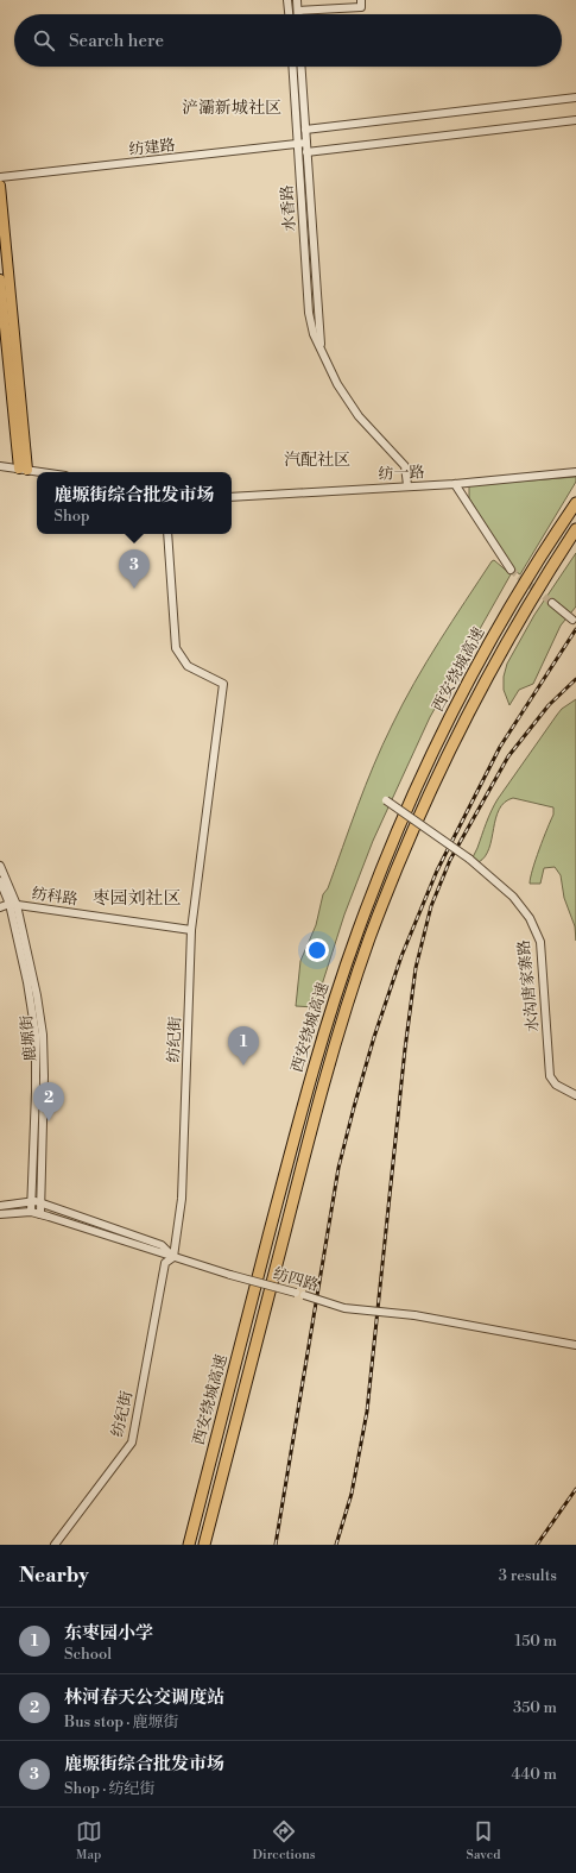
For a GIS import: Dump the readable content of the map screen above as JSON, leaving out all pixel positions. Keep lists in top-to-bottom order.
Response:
{
  "streets": {
    "highway": ["西安绕城高速"],
    "street": [
      "纺建路",
      "水香路",
      "纺一路",
      "纺科路",
      "水沟唐家寨路",
      "鹿塬街",
      "纺纪街",
      "纺四路"
    ]
  },
  "crossings": [
    ["纺建路", "水香路"],
    ["水香路", "纺一路"],
    ["纺科路", "鹿塬街"],
    ["纺科路", "纺纪街"],
    ["鹿塬街", "纺四路"],
    ["纺纪街", "纺四路"]
  ],
  "districts": ["浐灞新城社区", "汽配社区", "枣园刘社区"],
  "page": {
    "search": "Search here",
    "popup": ["鹿塬街综合批发市场", "Shop"],
    "pins": ["3", "1", "2"],
    "heading": ["Nearby", "3 results"],
    "list": [
      {
        "mark": "1",
        "name": "东枣园小学",
        "note": "School",
        "value": "150 m"
      },
      {
        "mark": "2",
        "name": "林河春天公交调度站",
        "note": "Bus stop · 鹿塬街",
        "value": "350 m"
      },
      {
        "mark": "3",
        "name": "鹿塬街综合批发市场",
        "note": "Shop · 纺纪街",
        "value": "440 m"
      }
    ],
    "nav": ["Map", "Directions", "Saved"]
  }
}
